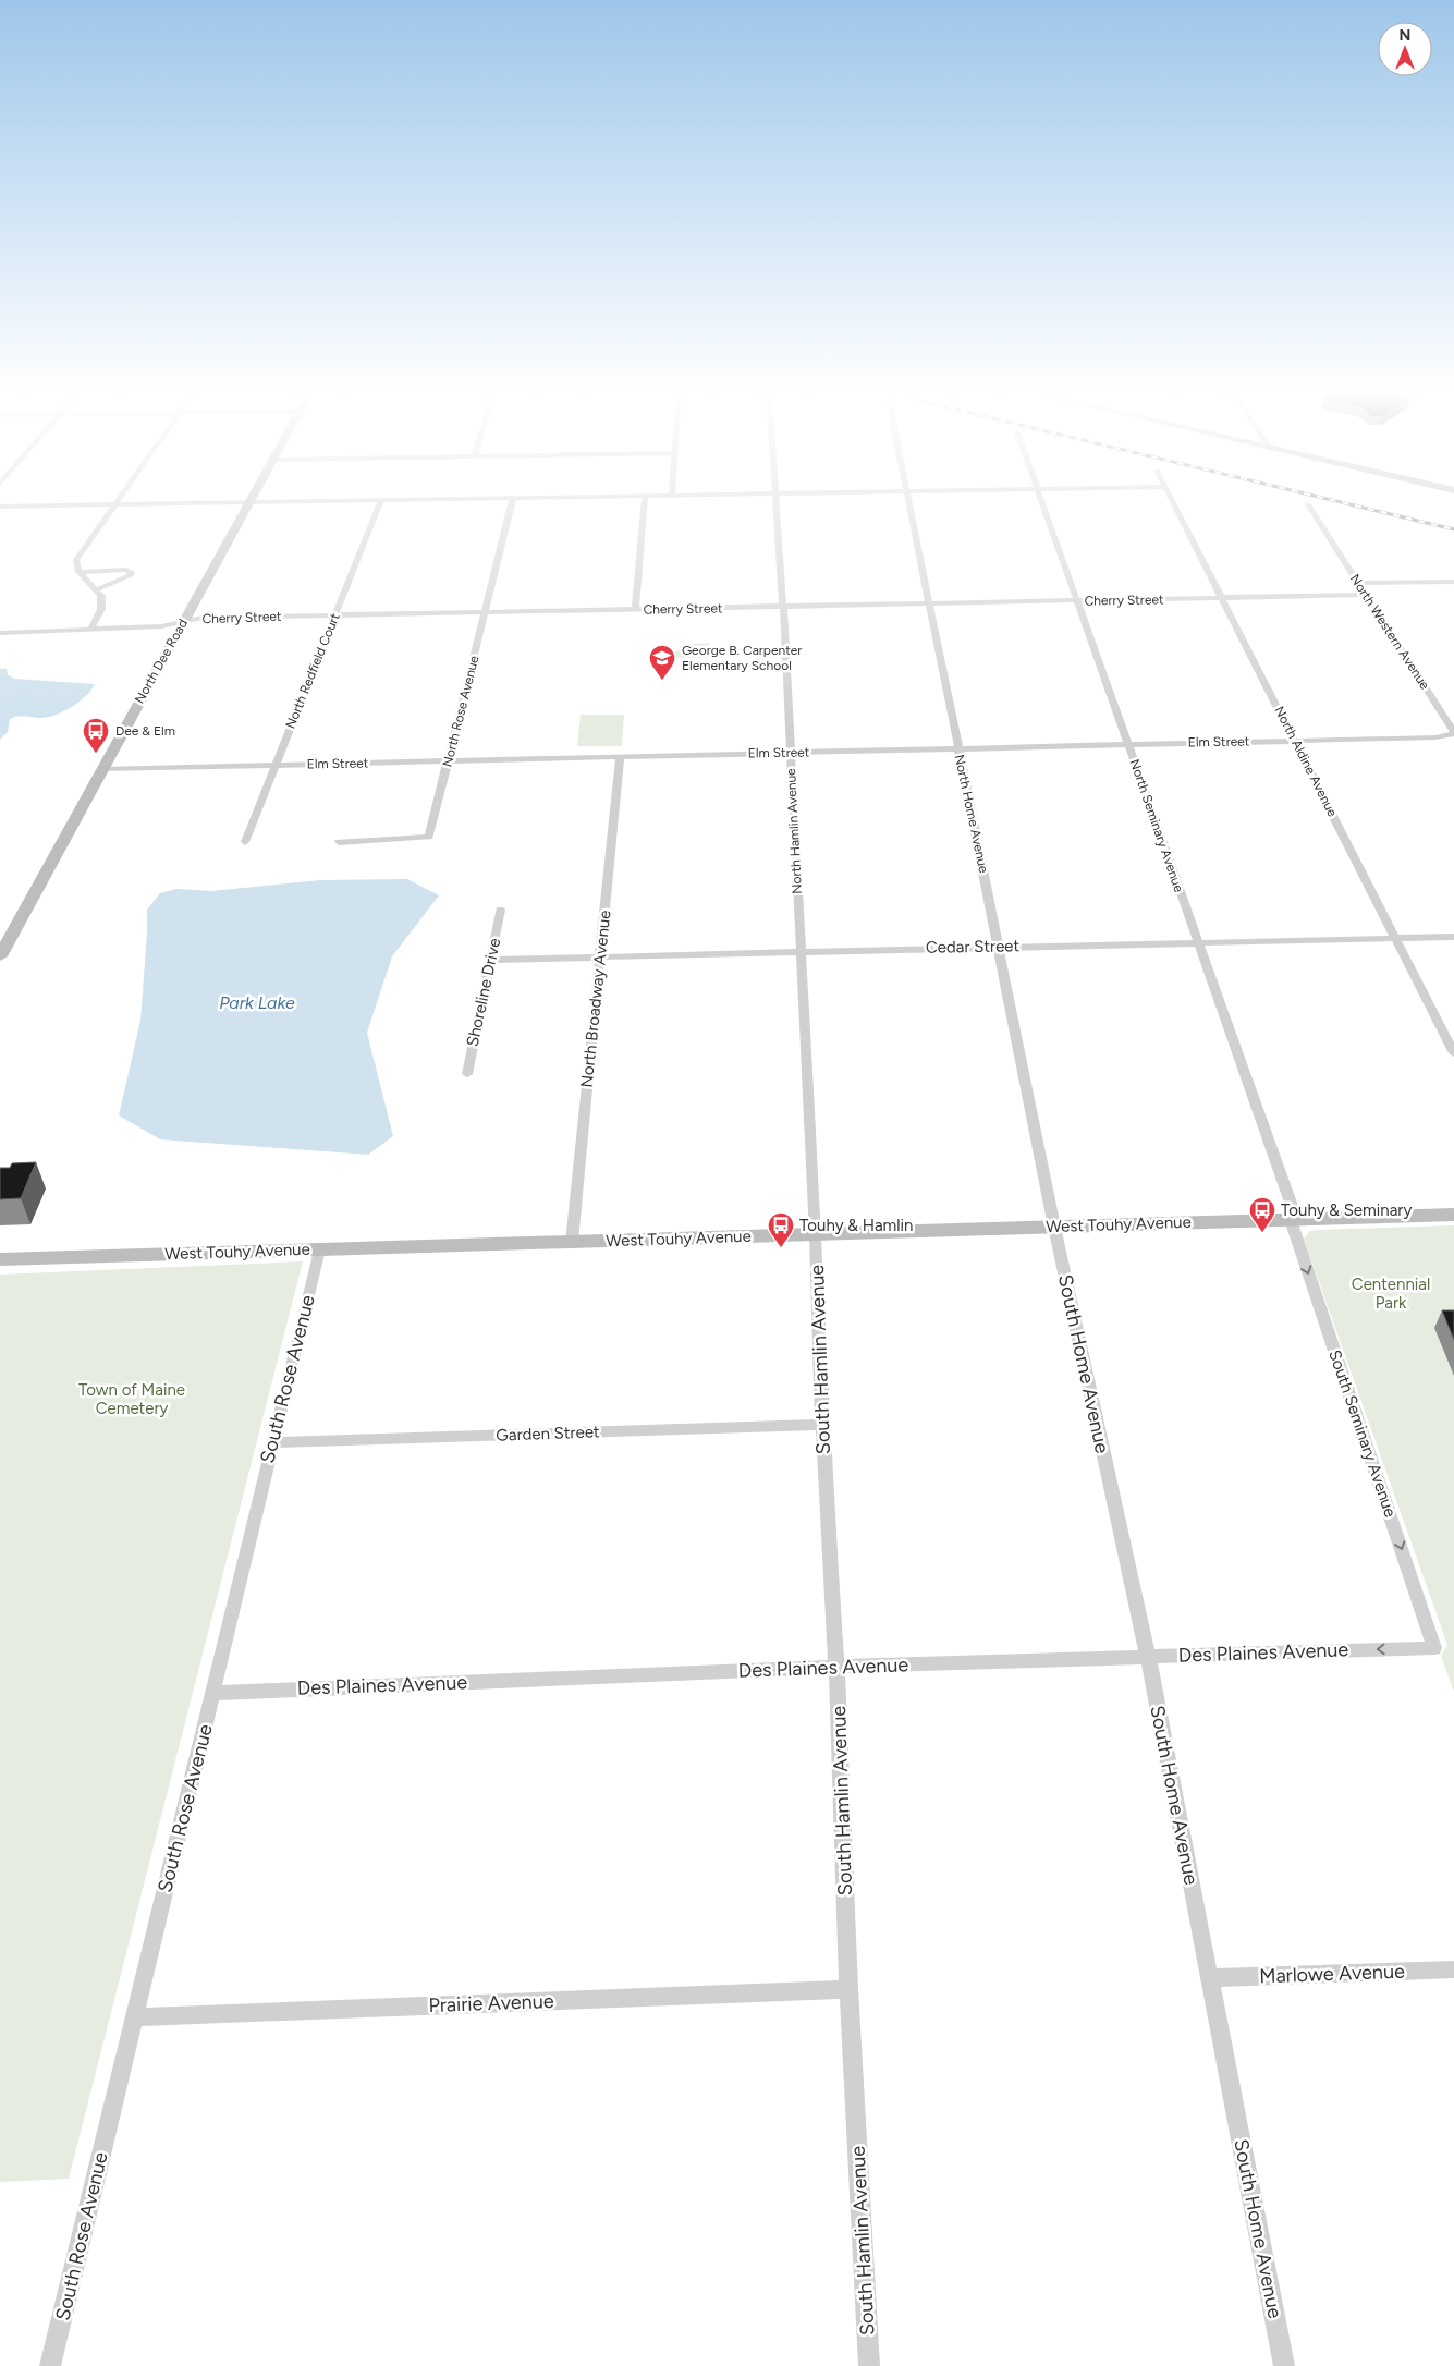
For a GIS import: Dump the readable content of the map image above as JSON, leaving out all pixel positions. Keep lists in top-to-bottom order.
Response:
{
  "streets": {
    "main road": ["North Dee Road", "West Touhy Avenue"],
    "street": [
      "Cherry Street",
      "North Western Avenue",
      "North Redfield Court",
      "North Rose Avenue",
      "Elm Street",
      "North Aldine Avenue",
      "North Home Avenue",
      "North Seminary Avenue",
      "North Hamlin Avenue",
      "Cedar Street",
      "Shoreline Drive",
      "North Broadway Avenue",
      "South Hamlin Avenue",
      "South Home Avenue",
      "South Rose Avenue",
      "Garden Street",
      "South Seminary Avenue",
      "Des Plaines Avenue",
      "Marlowe Avenue",
      "Prairie Avenue"
    ]
  },
  "crossings": [
    ["Cherry Street", "North Western Avenue"],
    ["Cherry Street", "North Dee Road"],
    ["Cherry Street", "North Redfield Court"],
    ["Cherry Street", "North Rose Avenue"],
    ["Cherry Street", "North Aldine Avenue"],
    ["Cherry Street", "North Home Avenue"],
    ["Cherry Street", "North Seminary Avenue"],
    ["Cherry Street", "North Hamlin Avenue"],
    ["North Western Avenue", "Elm Street"],
    ["North Dee Road", "Elm Street"],
    ["North Redfield Court", "Elm Street"],
    ["North Rose Avenue", "Elm Street"],
    ["Elm Street", "North Aldine Avenue"],
    ["Elm Street", "North Home Avenue"],
    ["Elm Street", "North Seminary Avenue"],
    ["Elm Street", "North Hamlin Avenue"],
    ["Elm Street", "North Broadway Avenue"],
    ["North Aldine Avenue", "Cedar Street"],
    ["North Home Avenue", "Cedar Street"],
    ["North Home Avenue", "West Touhy Avenue"],
    ["North Home Avenue", "South Home Avenue"],
    ["North Seminary Avenue", "Cedar Street"],
    ["North Seminary Avenue", "West Touhy Avenue"],
    ["North Seminary Avenue", "South Seminary Avenue"],
    ["North Hamlin Avenue", "Cedar Street"],
    ["North Hamlin Avenue", "West Touhy Avenue"],
    ["North Hamlin Avenue", "South Hamlin Avenue"],
    ["Cedar Street", "Shoreline Drive"],
    ["Cedar Street", "North Broadway Avenue"],
    ["North Broadway Avenue", "West Touhy Avenue"],
    ["West Touhy Avenue", "South Hamlin Avenue"],
    ["West Touhy Avenue", "South Home Avenue"],
    ["West Touhy Avenue", "South Rose Avenue"],
    ["West Touhy Avenue", "South Seminary Avenue"],
    ["South Hamlin Avenue", "Garden Street"],
    ["South Hamlin Avenue", "Des Plaines Avenue"],
    ["South Hamlin Avenue", "Prairie Avenue"],
    ["South Home Avenue", "Des Plaines Avenue"],
    ["South Home Avenue", "Marlowe Avenue"],
    ["South Rose Avenue", "Garden Street"],
    ["South Rose Avenue", "Des Plaines Avenue"],
    ["South Rose Avenue", "Prairie Avenue"],
    ["South Seminary Avenue", "Des Plaines Avenue"]
  ],
  "one_way": ["South Seminary Avenue"],
  "water": ["Park Lake"],
  "parks": ["Centennial Park", "Town of Maine Cemetery"],
  "places": {
    "school or university": ["George B. Carpenter Elementary School"],
    "bus stop": ["Dee & Elm", "Touhy & Seminary", "Touhy & Hamlin"]
  },
  "north": "top"
}
